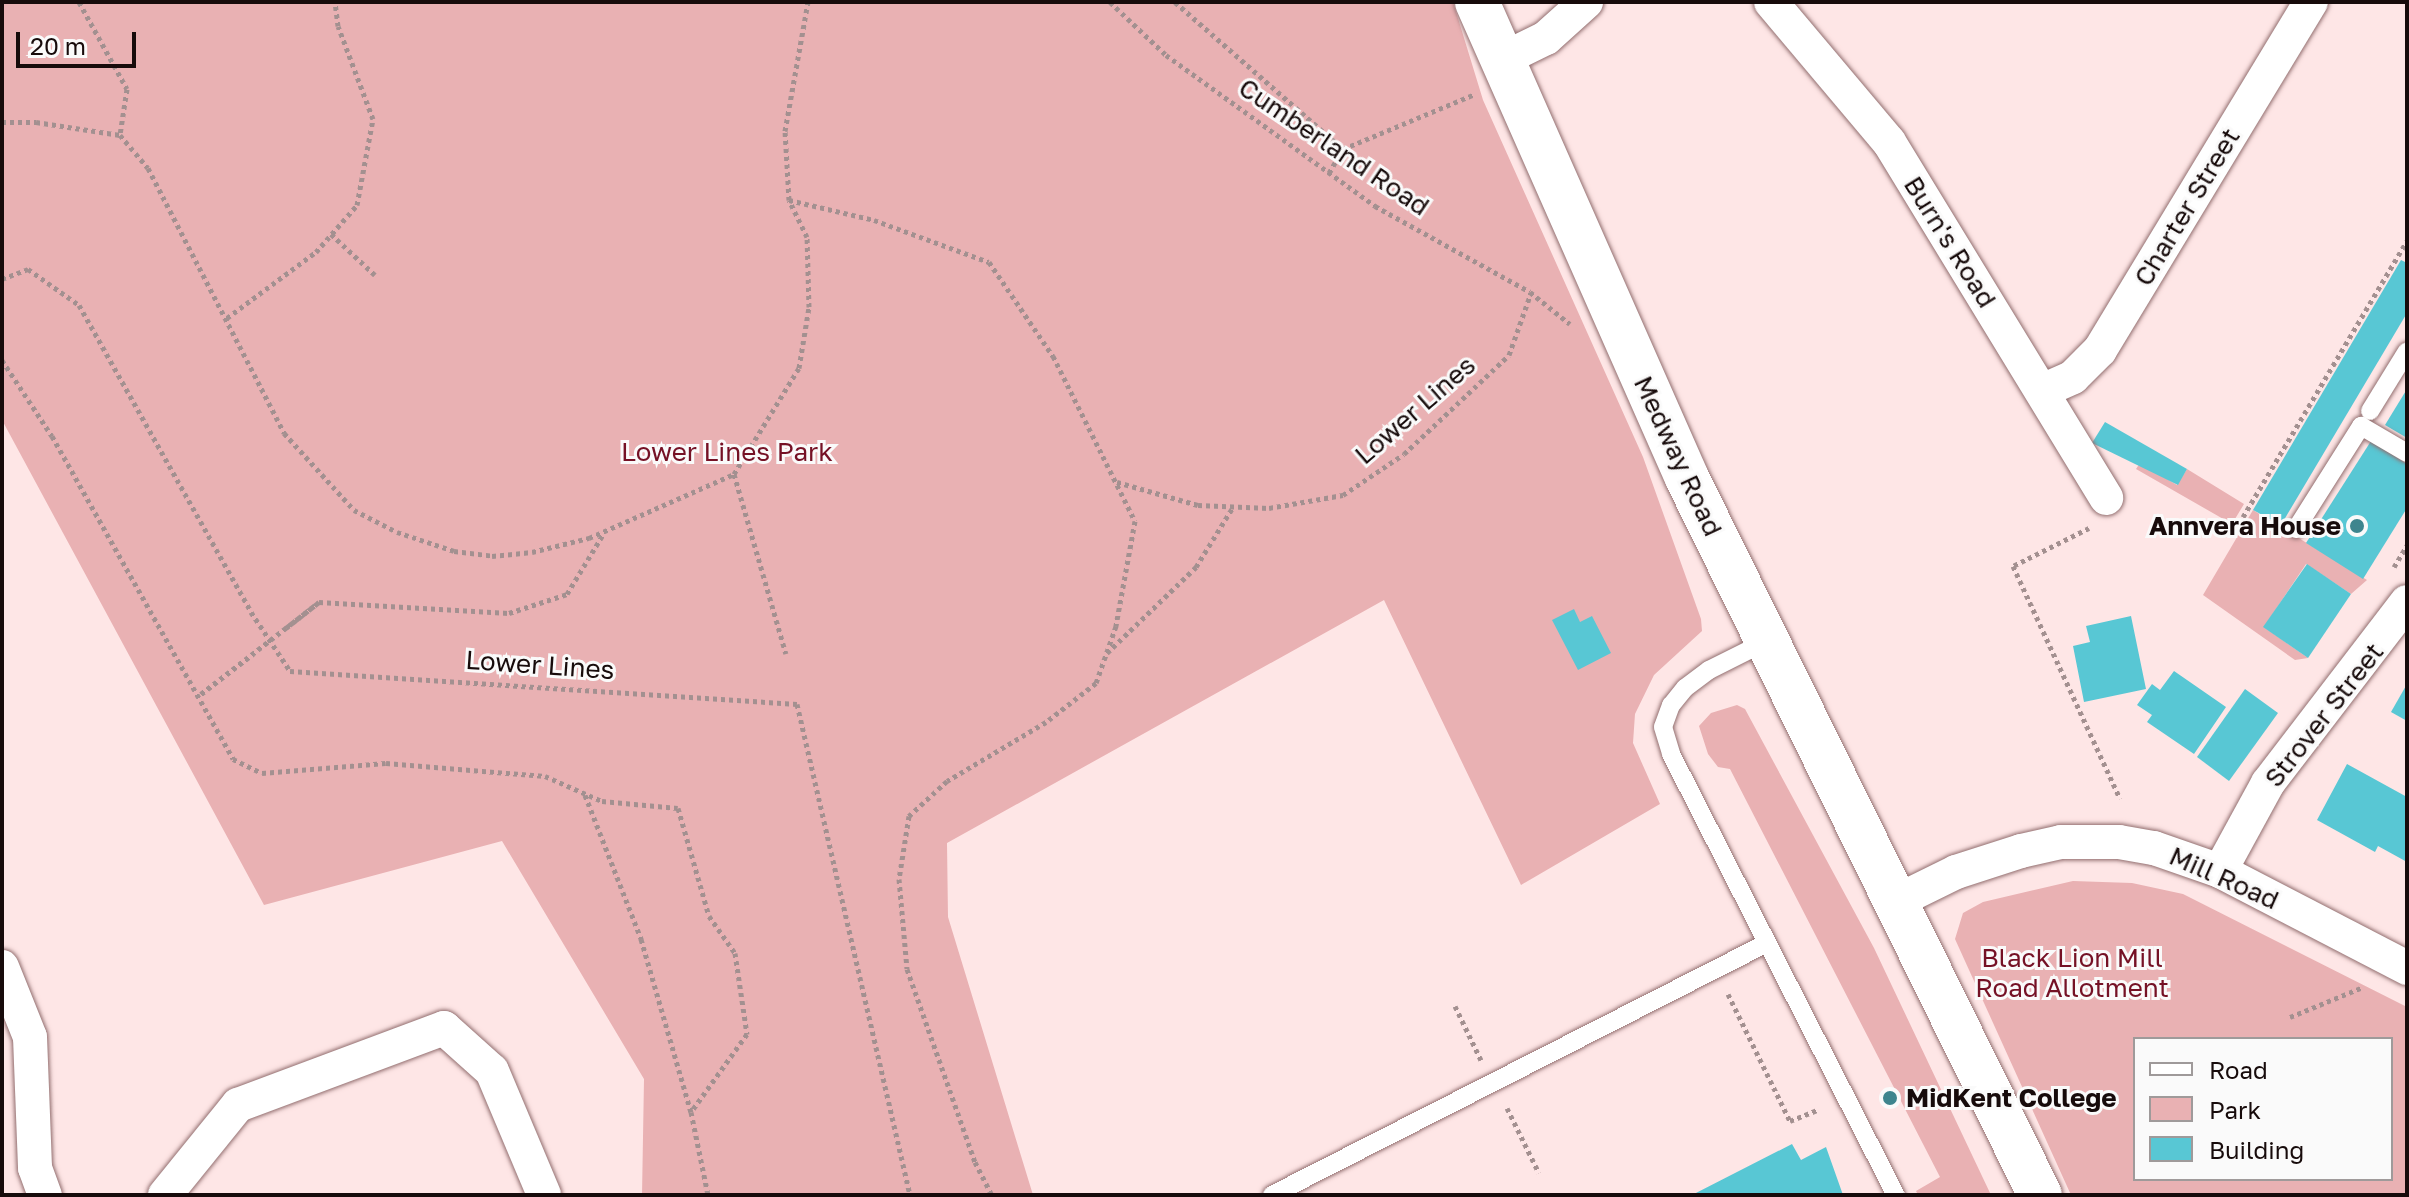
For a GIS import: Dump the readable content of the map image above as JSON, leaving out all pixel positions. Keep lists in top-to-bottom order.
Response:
{
  "streets": {
    "main road": ["Medway Road"],
    "street": [
      "Charter Street",
      "Burn's Road",
      "Strover Street",
      "Mill Road"
    ],
    "path": ["Cumberland Road", "Lower Lines"]
  },
  "crossings": [
    ["Cumberland Road", "Lower Lines"],
    ["Charter Street", "Burn's Road"],
    ["Medway Road", "Mill Road"],
    ["Strover Street", "Mill Road"]
  ],
  "parks": ["Lower Lines Park", "Black Lion Mill Road Allotment"],
  "places": ["Annvera House", "MidKent College"],
  "legend": ["Road", "Park", "Building"],
  "scale_bar": "20 m"
}
